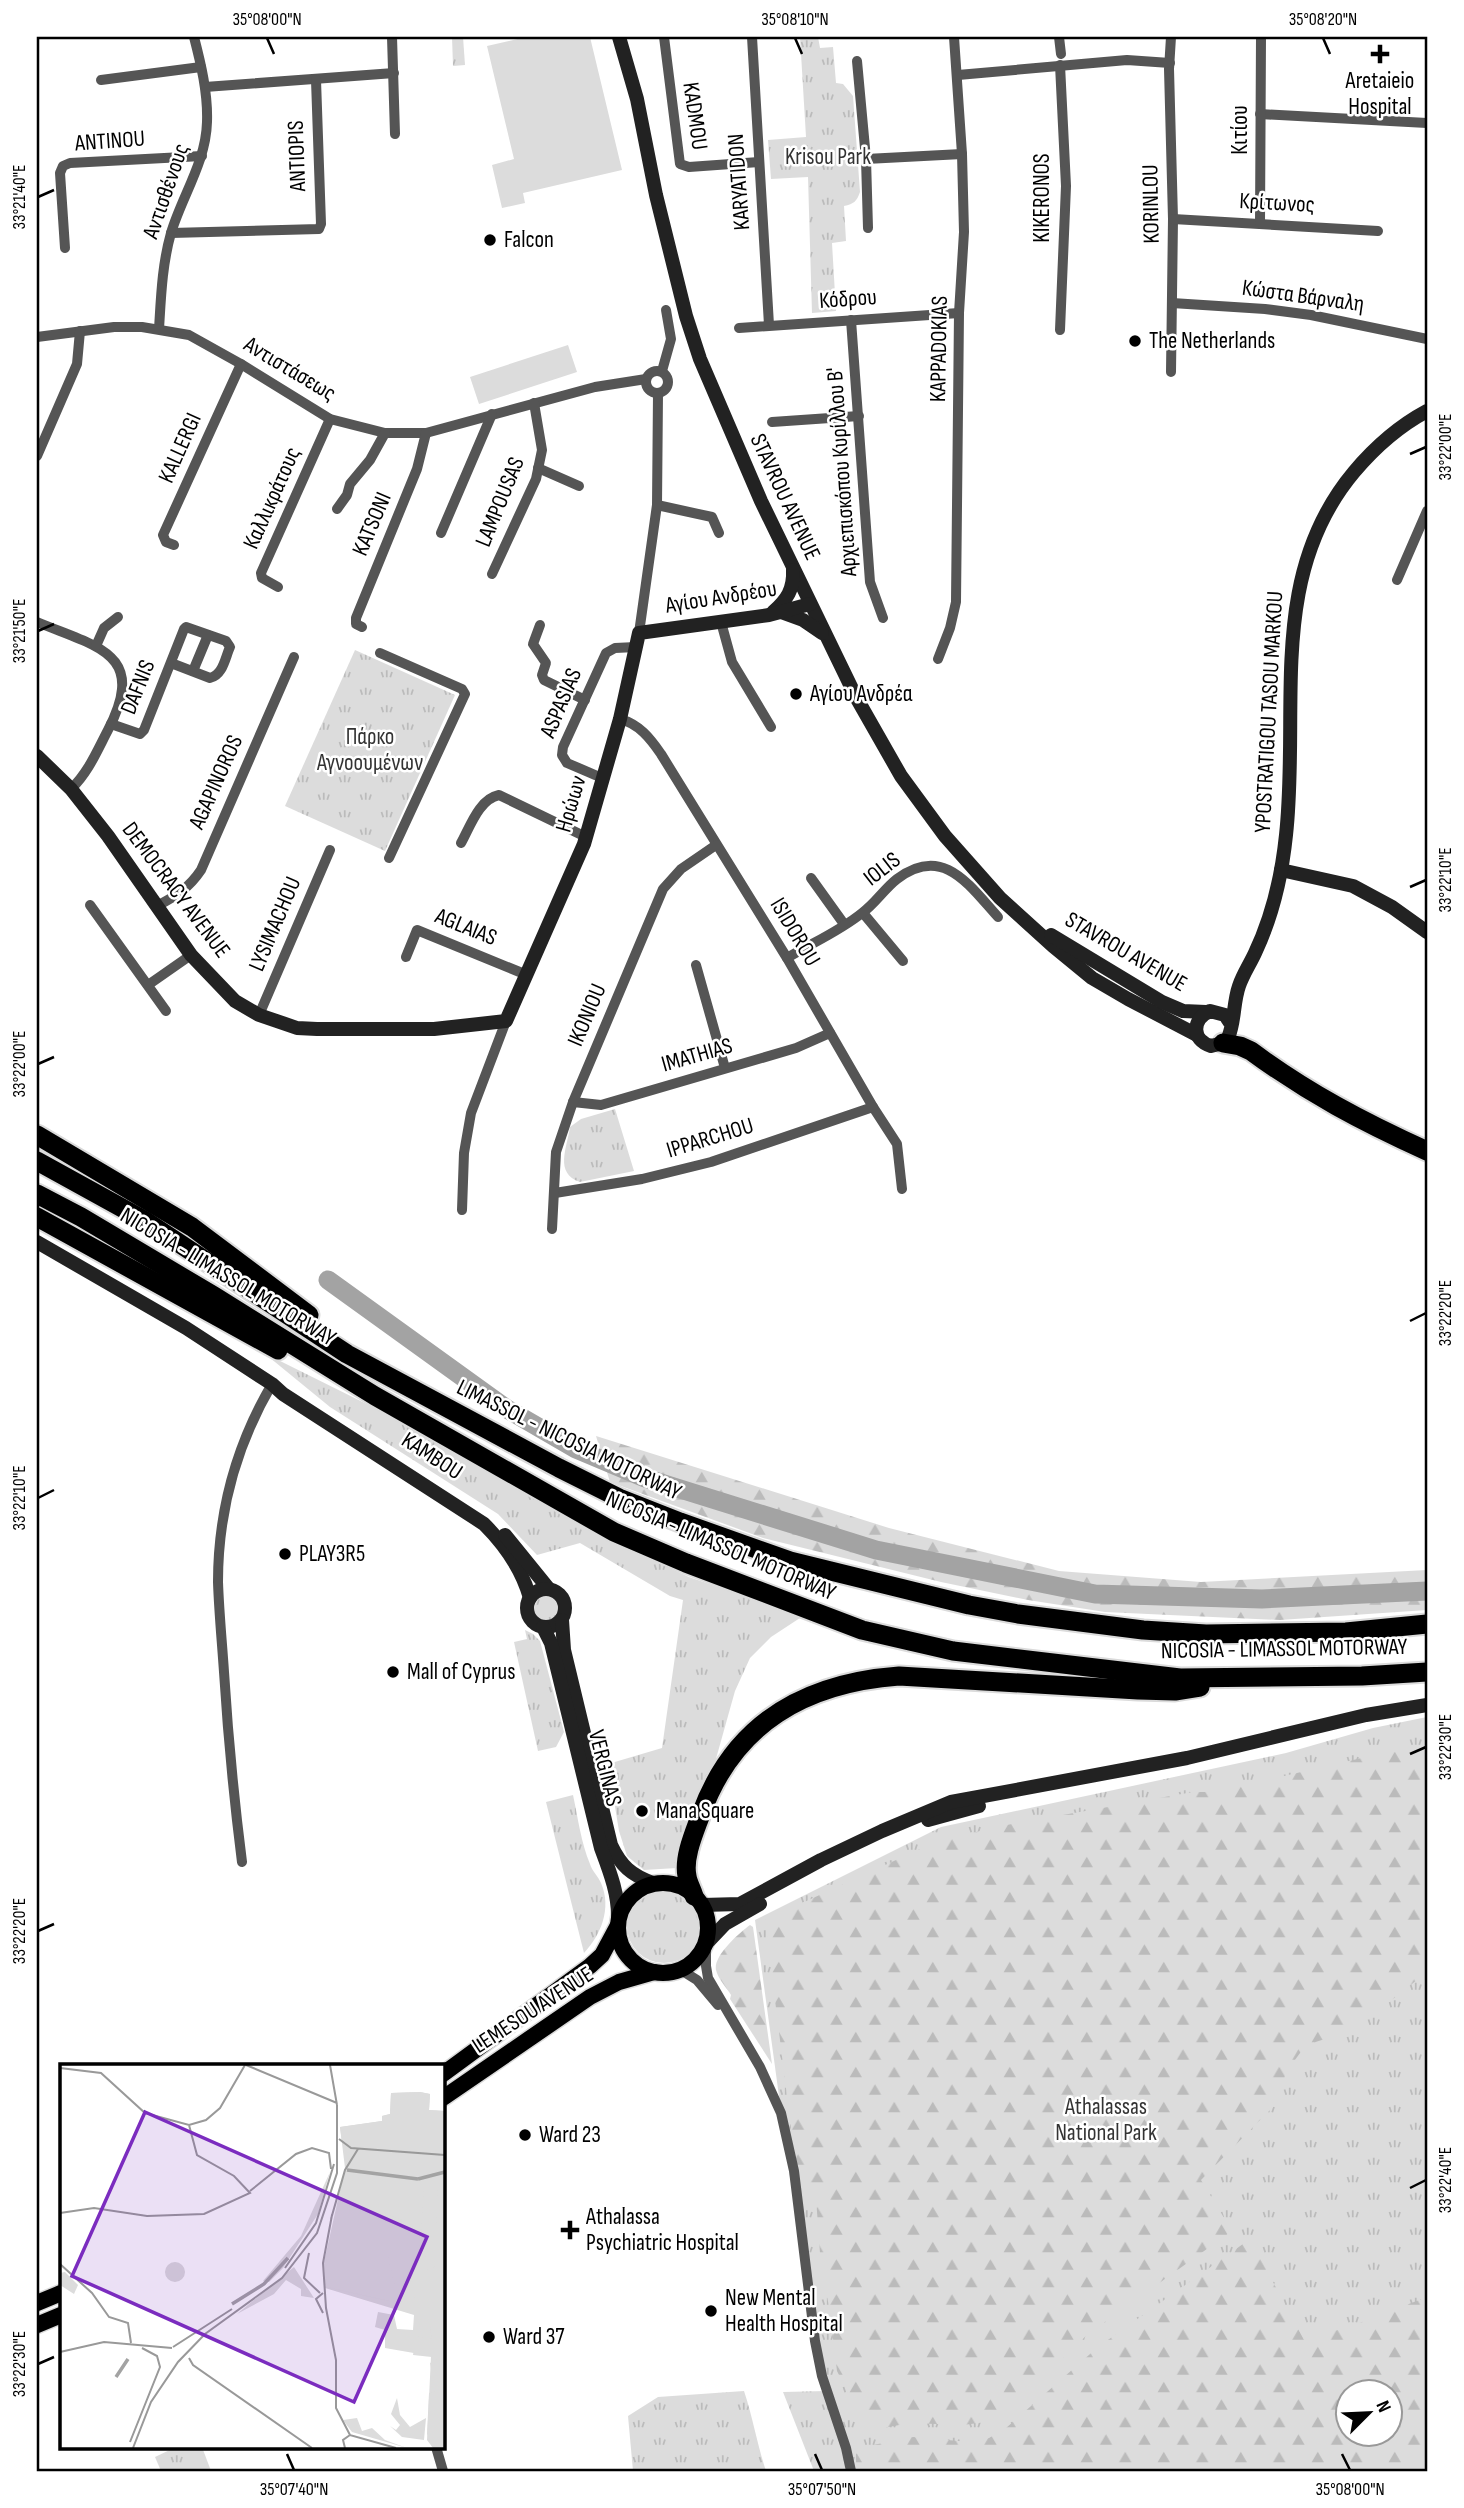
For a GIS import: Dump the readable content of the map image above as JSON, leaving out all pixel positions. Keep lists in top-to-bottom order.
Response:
{
  "streets": {
    "highway": ["NICOSIA - LIMASSOL MOTORWAY", "LIMASSOL - NICOSIA MOTORWAY"],
    "main road": [
      "STAVROU AVENUE",
      "Αγίου Ανδρέου",
      "YPOSTRATIGOU TASOU MARKOU",
      "Ηρώων",
      "DEMOCRACY AVENUE",
      "KAMBOU",
      "VERGINAS",
      "LEMESOU AVENUE"
    ],
    "street": [
      "KADMOU",
      "Κιτίου",
      "ANTINOU",
      "ANTIOPIS",
      "KARYATIDON",
      "Αντισθένους",
      "KIKERONOS",
      "Κρίτωνος",
      "KORINLOU",
      "Κώστα Βάρναλη",
      "Κόδρου",
      "KAPPADOKIAS",
      "Αντιστάσεως",
      "KALLERGI",
      "Αρχιεπισκόπου Κυρίλλου Β'",
      "Καλλικράτους",
      "LAMPOUSAS",
      "KATSONI",
      "DAFNIS",
      "ASPASIAS",
      "AGAPINOROS",
      "IOLIS",
      "LYSIMACHOU",
      "AGLAIAS",
      "ISIDOROU",
      "IKONIOU",
      "IMATHIAS",
      "IPPARCHOU"
    ]
  },
  "crossings": [
    ["KADMOU", "KARYATIDON"],
    ["Κιτίου", "Κρίτωνος"],
    ["ANTINOU", "Αντισθένους"],
    ["ANTIOPIS", "Αντισθένους"],
    ["KARYATIDON", "Κόδρου"],
    ["Αντισθένους", "Αντιστάσεως"],
    ["Κρίτωνος", "KORINLOU"],
    ["KORINLOU", "Κώστα Βάρναλη"],
    ["Κόδρου", "KAPPADOKIAS"],
    ["Κόδρου", "Αρχιεπισκόπου Κυρίλλου Β'"],
    ["Αντιστάσεως", "KALLERGI"],
    ["Αντιστάσεως", "Καλλικράτους"],
    ["Αντιστάσεως", "LAMPOUSAS"],
    ["Αντιστάσεως", "KATSONI"],
    ["Αντιστάσεως", "Ηρώων"],
    ["STAVROU AVENUE", "Αγίου Ανδρέου"],
    ["STAVROU AVENUE", "YPOSTRATIGOU TASOU MARKOU"],
    ["Αγίου Ανδρέου", "ASPASIAS"],
    ["Αγίου Ανδρέου", "Ηρώων"],
    ["ASPASIAS", "Ηρώων"],
    ["AGAPINOROS", "DEMOCRACY AVENUE"],
    ["Ηρώων", "DEMOCRACY AVENUE"],
    ["Ηρώων", "AGLAIAS"],
    ["Ηρώων", "ISIDOROU"],
    ["IOLIS", "ISIDOROU"],
    ["DEMOCRACY AVENUE", "LYSIMACHOU"],
    ["ISIDOROU", "IKONIOU"],
    ["ISIDOROU", "IMATHIAS"],
    ["ISIDOROU", "IPPARCHOU"],
    ["IKONIOU", "IMATHIAS"],
    ["IKONIOU", "IPPARCHOU"],
    ["KAMBOU", "VERGINAS"],
    ["VERGINAS", "LEMESOU AVENUE"]
  ],
  "parks": ["Krisou Park", "Πάρκο Αγνοουμένων", "Athalassas National Park"],
  "places": {
    "health": ["Aretaieio Hospital", "Athalassa Psychiatric Hospital"],
    "other": [
      "Falcon",
      "The Netherlands",
      "Αγίου Ανδρέα",
      "PLAY3R5",
      "Mall of Cyprus",
      "Mana Square",
      "Ward 23",
      "New Mental Health Hospital",
      "Ward 37"
    ]
  },
  "north": "top right",
  "coordinates": [
    "35°08'00\"N",
    "35°08'10\"N",
    "35°08'20\"N",
    "33°21'40\"E",
    "33°22'00\"E",
    "33°21'50\"E",
    "33°22'10\"E",
    "33°22'20\"E",
    "33°22'30\"E",
    "33°22'40\"E",
    "35°07'40\"N",
    "35°07'50\"N"
  ]
}
